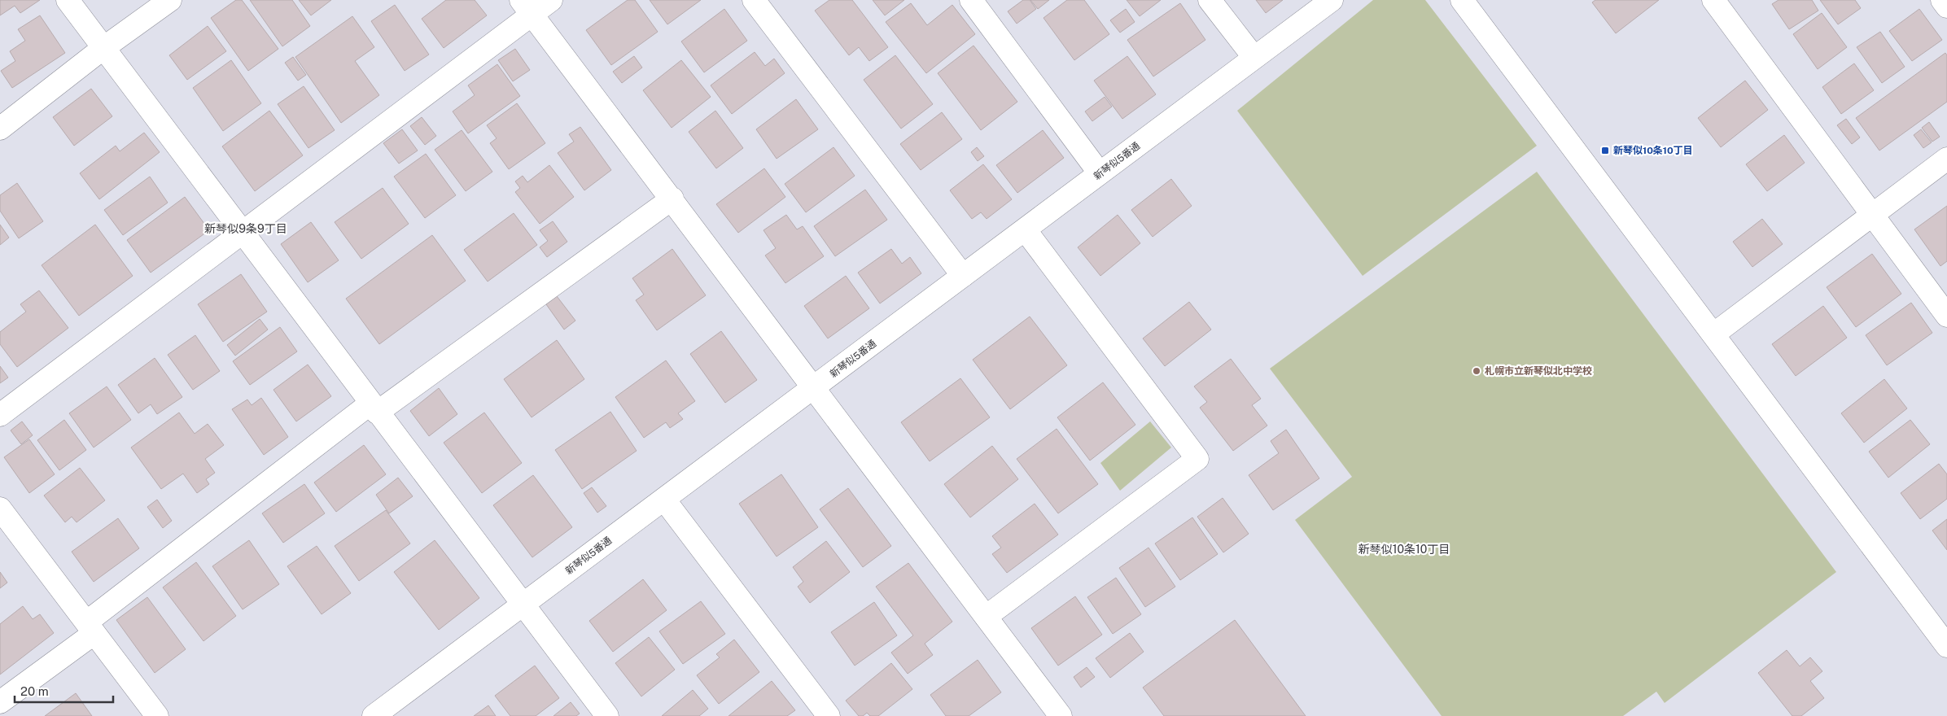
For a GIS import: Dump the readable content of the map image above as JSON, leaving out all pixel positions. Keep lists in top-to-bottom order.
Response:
{
  "streets": {
    "street": ["新琴似5番通"]
  },
  "districts": ["新琴似9条9丁目", "新琴似10条10丁目"],
  "places": {
    "transit": ["新琴似10条10丁目"],
    "other": ["札幌市立新琴似北中学校"]
  },
  "scale_bar": "20 m"
}
